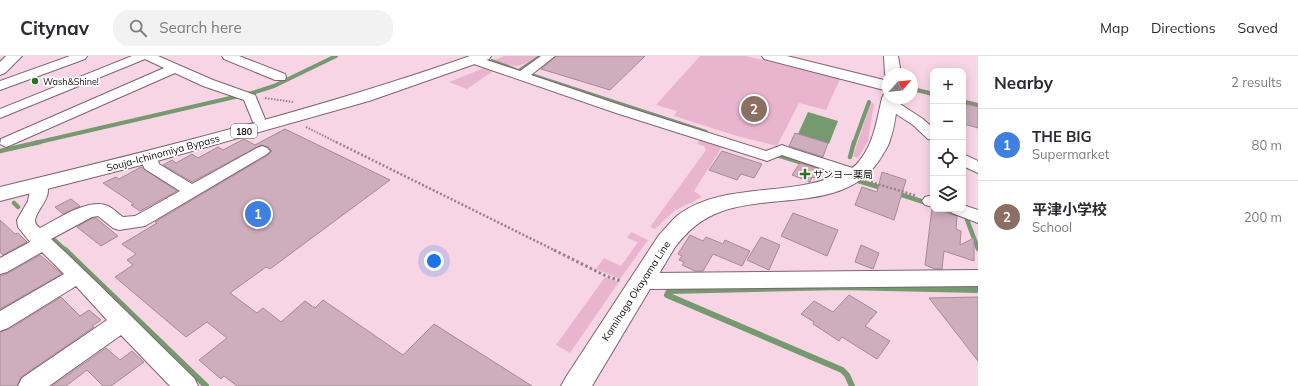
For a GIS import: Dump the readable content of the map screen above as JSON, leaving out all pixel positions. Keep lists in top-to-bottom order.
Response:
{
  "streets": {
    "main road": ["180", "Souja-Ichinomiya Bypass", "Kamihaga Okayama Line"]
  },
  "places": {
    "other": ["Wash&Shine!"],
    "health": ["サンヨー薬局"]
  },
  "north": "top right",
  "page": {
    "header": "Citynav",
    "search": "Search here",
    "nav": ["Map", "Directions", "Saved"],
    "heading": ["Nearby", "2 results"],
    "map_buttons": ["+", "−"],
    "pins": ["2", "1"],
    "list": [
      {
        "mark": "1",
        "name": "THE BIG",
        "note": "Supermarket",
        "value": "80 m"
      },
      {
        "mark": "2",
        "name": "平津小学校",
        "note": "School",
        "value": "200 m"
      }
    ]
  }
}
